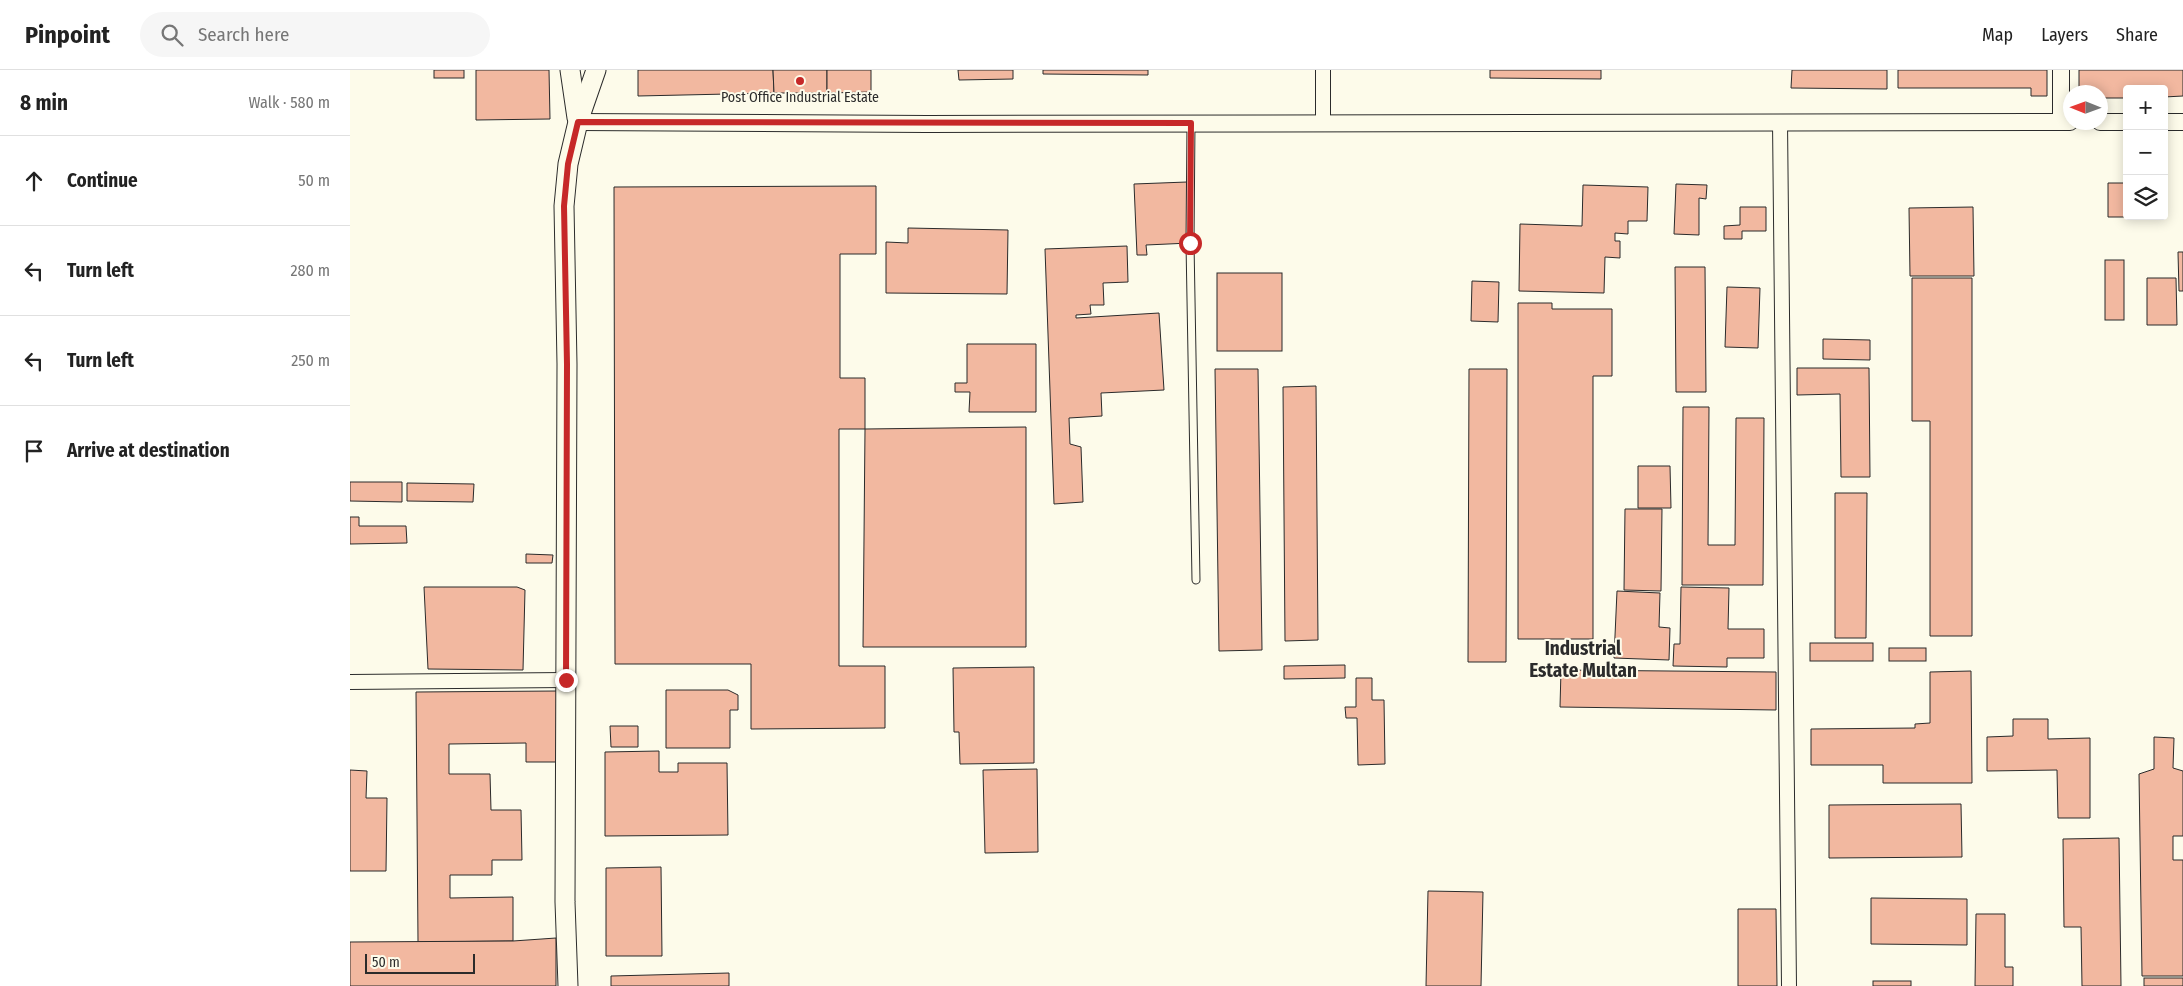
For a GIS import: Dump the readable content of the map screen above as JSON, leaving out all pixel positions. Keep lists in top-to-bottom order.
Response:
{
  "districts": ["Industrial Estate Multan"],
  "places": ["Post Office Industrial Estate"],
  "scale_bar": "50 m",
  "north": "left",
  "page": {
    "header": "Pinpoint",
    "search": "Search here",
    "nav": ["Map", "Layers", "Share"],
    "heading": ["8 min", "Walk · 580 m"],
    "map_buttons": ["+", "−"],
    "list": [
      ["Continue", "50 m"],
      ["Turn left", "280 m"],
      ["Turn left", "250 m"],
      "Arrive at destination"
    ],
    "scale": "50 m"
  }
}
